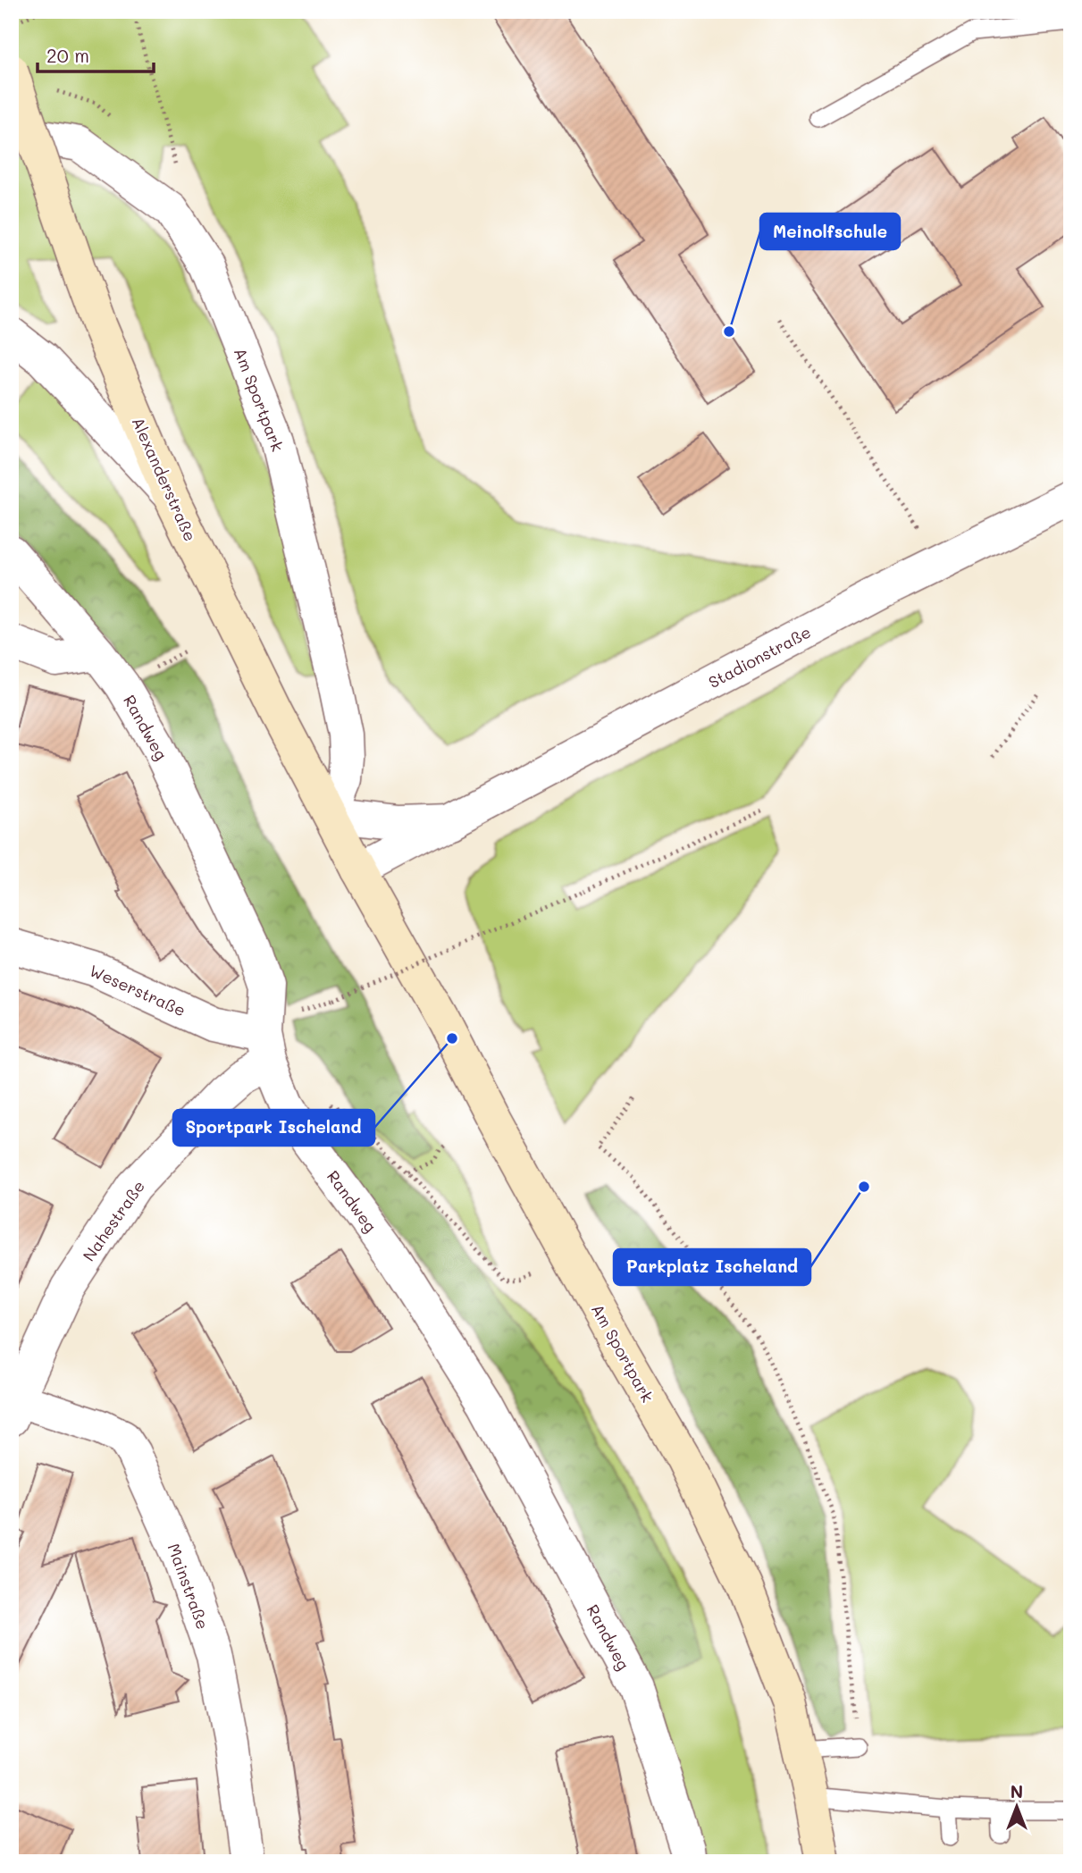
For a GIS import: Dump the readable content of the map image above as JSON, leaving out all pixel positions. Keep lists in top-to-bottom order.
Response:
{
  "streets": {
    "main road": ["Am Sportpark", "Alexanderstraße"],
    "street": [
      "Stadionstraße",
      "Randweg",
      "Weserstraße",
      "Nahestraße",
      "Mainstraße"
    ]
  },
  "crossings": [
    ["Am Sportpark", "Alexanderstraße"],
    ["Am Sportpark", "Stadionstraße"],
    ["Alexanderstraße", "Stadionstraße"],
    ["Randweg", "Weserstraße"],
    ["Randweg", "Nahestraße"],
    ["Weserstraße", "Nahestraße"],
    ["Nahestraße", "Mainstraße"]
  ],
  "places": ["Meinolfschule", "Sportpark Ischeland", "Parkplatz Ischeland"],
  "scale_bar": "20 m",
  "north": "top"
}
